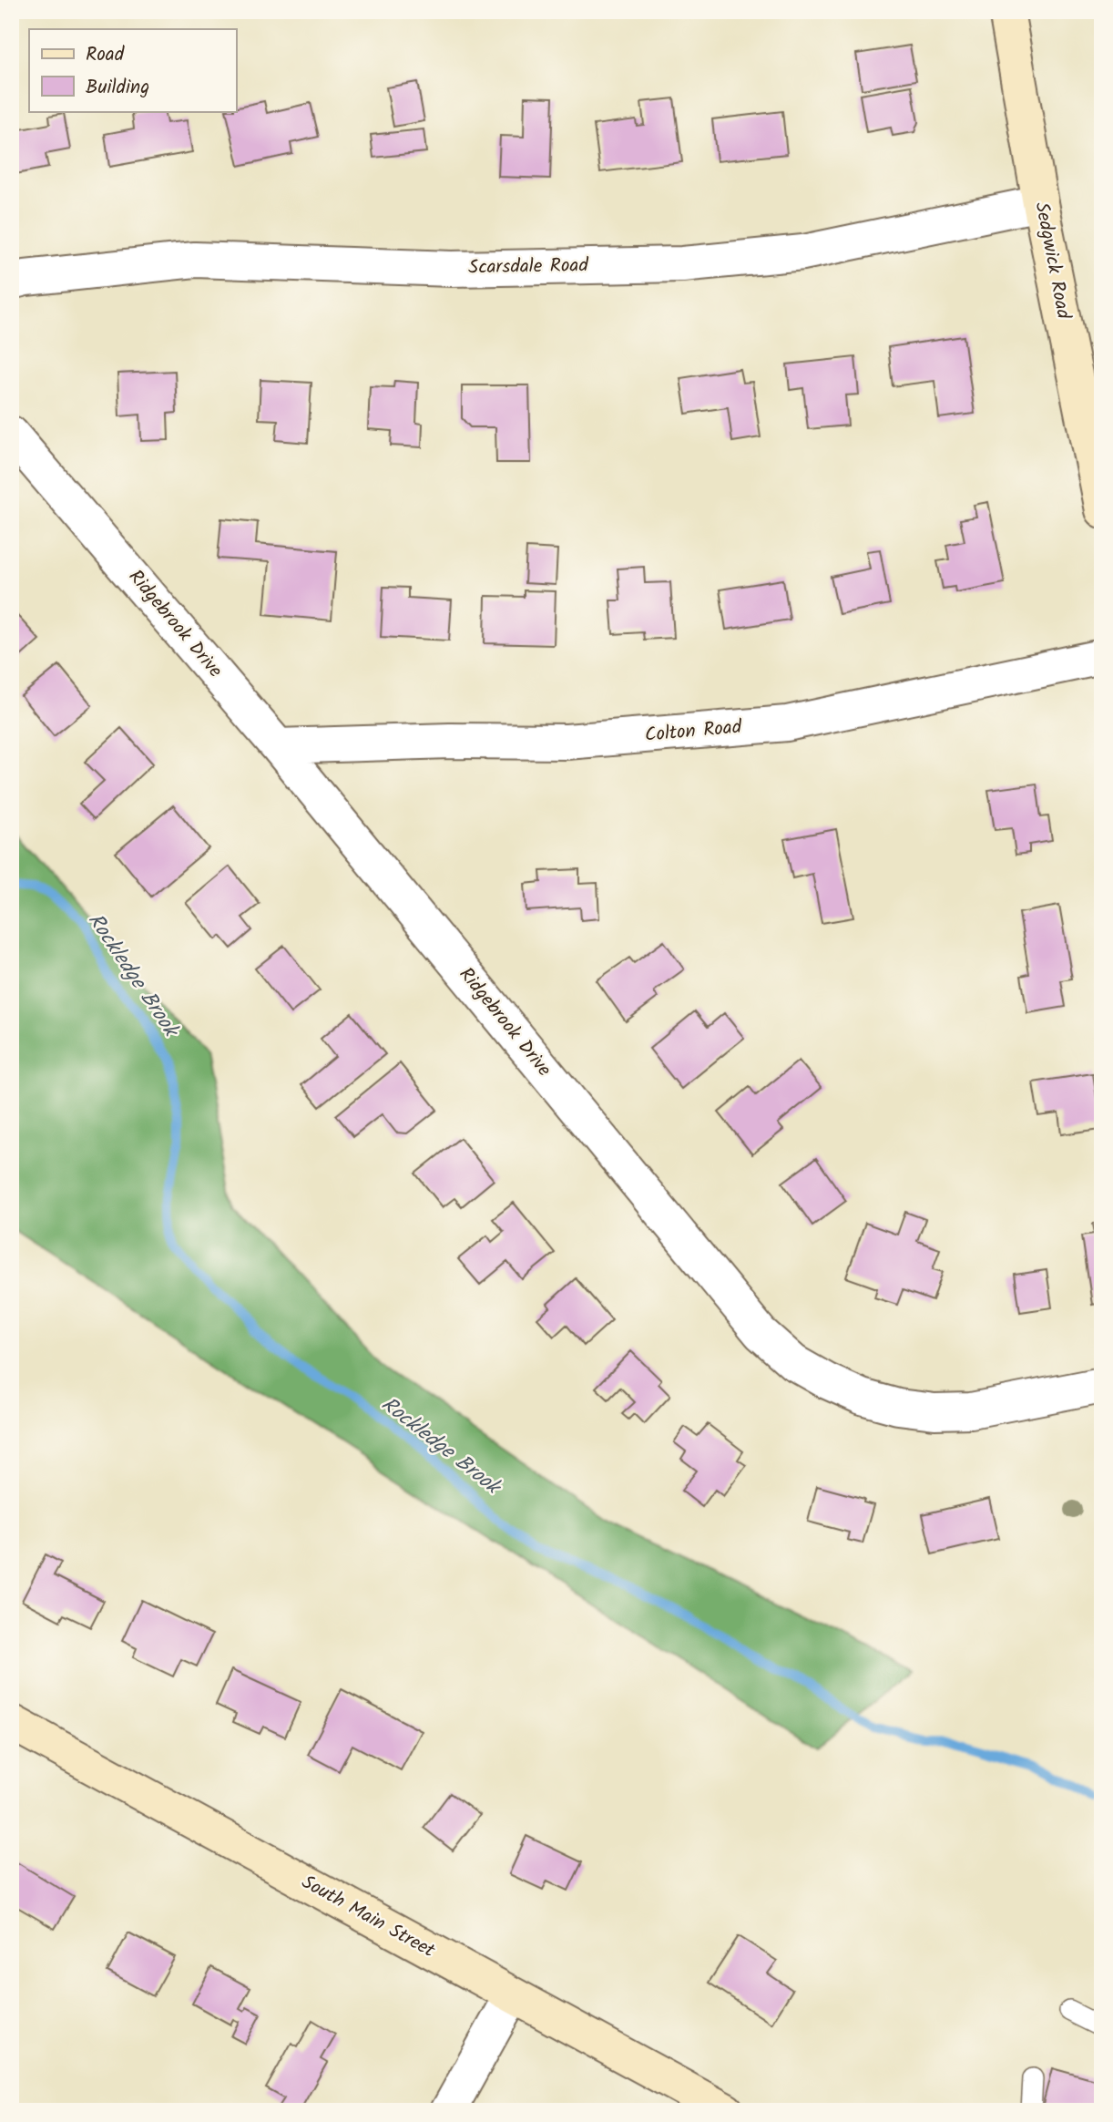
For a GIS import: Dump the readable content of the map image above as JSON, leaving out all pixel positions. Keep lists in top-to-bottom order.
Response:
{
  "streets": {
    "main road": ["Sedgwick Road", "South Main Street"],
    "street": ["Scarsdale Road", "Ridgebrook Drive", "Colton Road"]
  },
  "crossings": [
    ["Sedgwick Road", "Scarsdale Road"],
    ["Ridgebrook Drive", "Colton Road"]
  ],
  "water": ["Rockledge Brook"],
  "legend": ["Road", "Building"]
}
